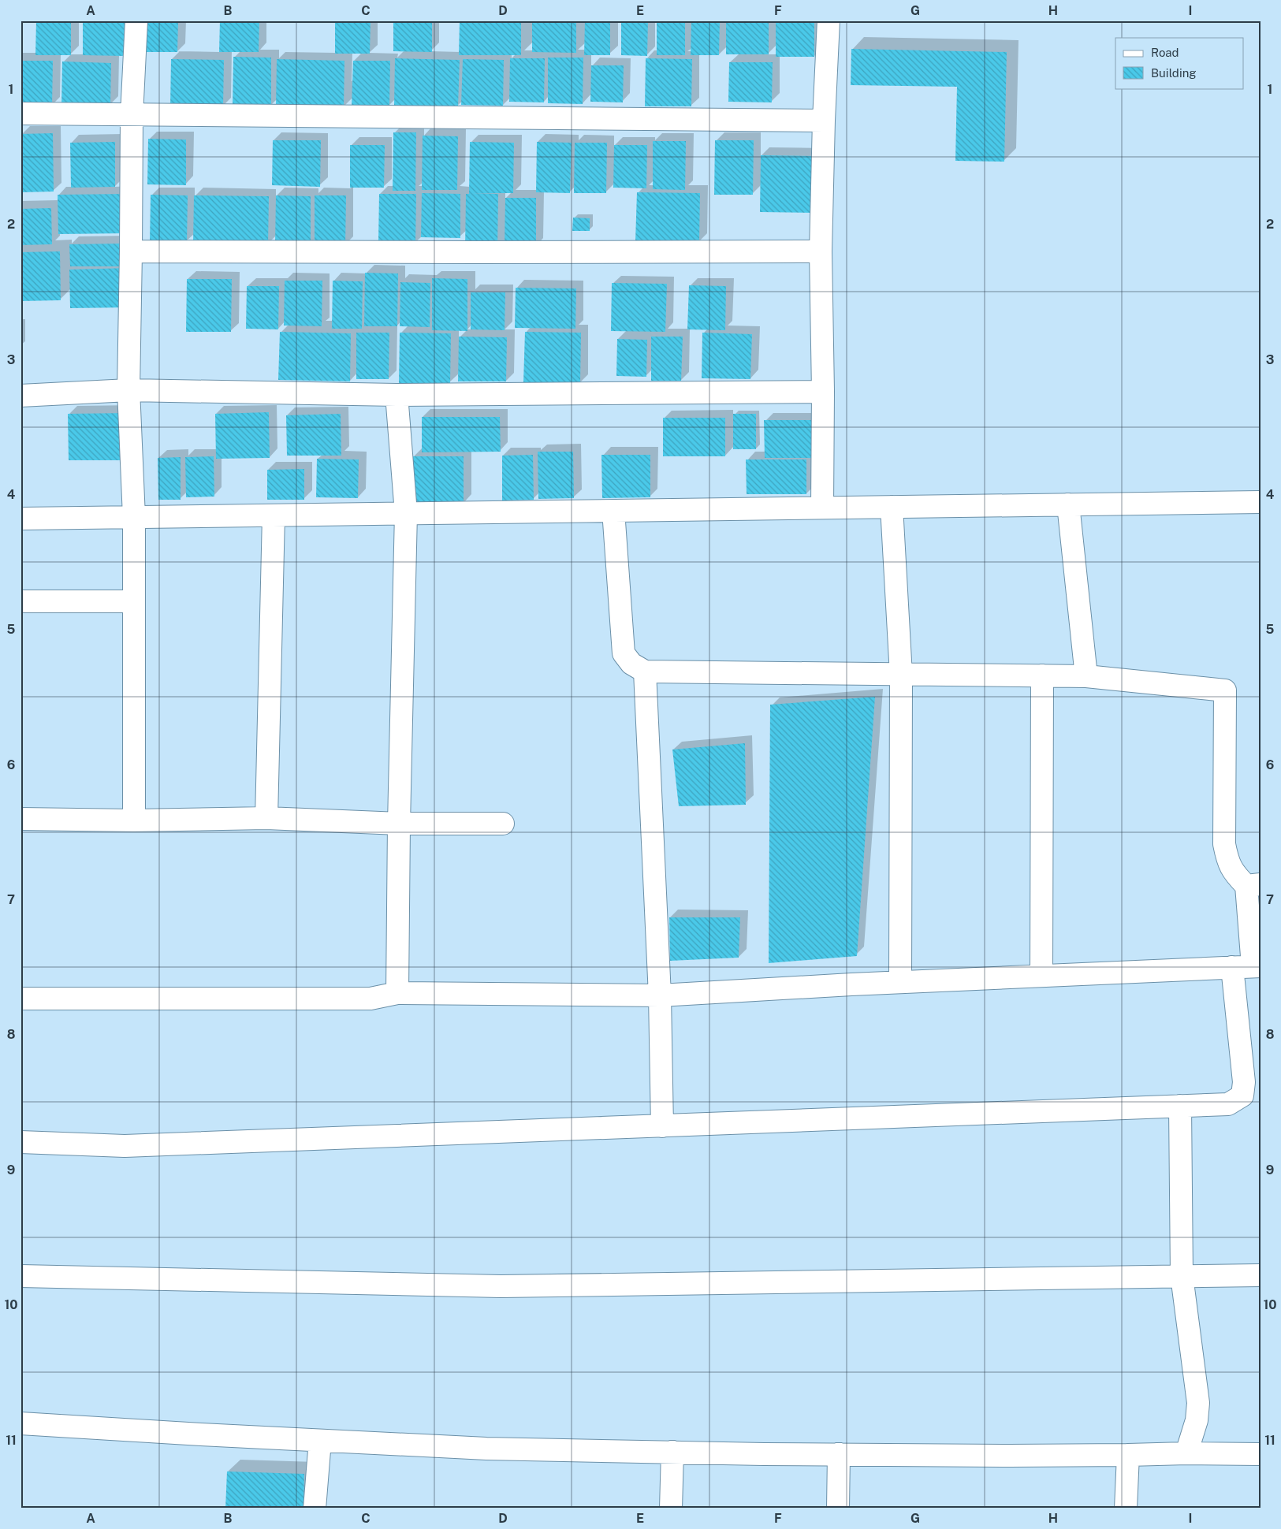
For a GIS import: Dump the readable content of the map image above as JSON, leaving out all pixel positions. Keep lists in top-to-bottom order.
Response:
{
  "legend": ["Road", "Building"],
  "grid": {
    "columns": [
      "A",
      "B",
      "C",
      "D",
      "E",
      "F",
      "G",
      "H",
      "I"
    ],
    "rows": [
      "1",
      "2",
      "3",
      "4",
      "5",
      "6",
      "7",
      "8",
      "9",
      "10",
      "11"
    ]
  }
}
